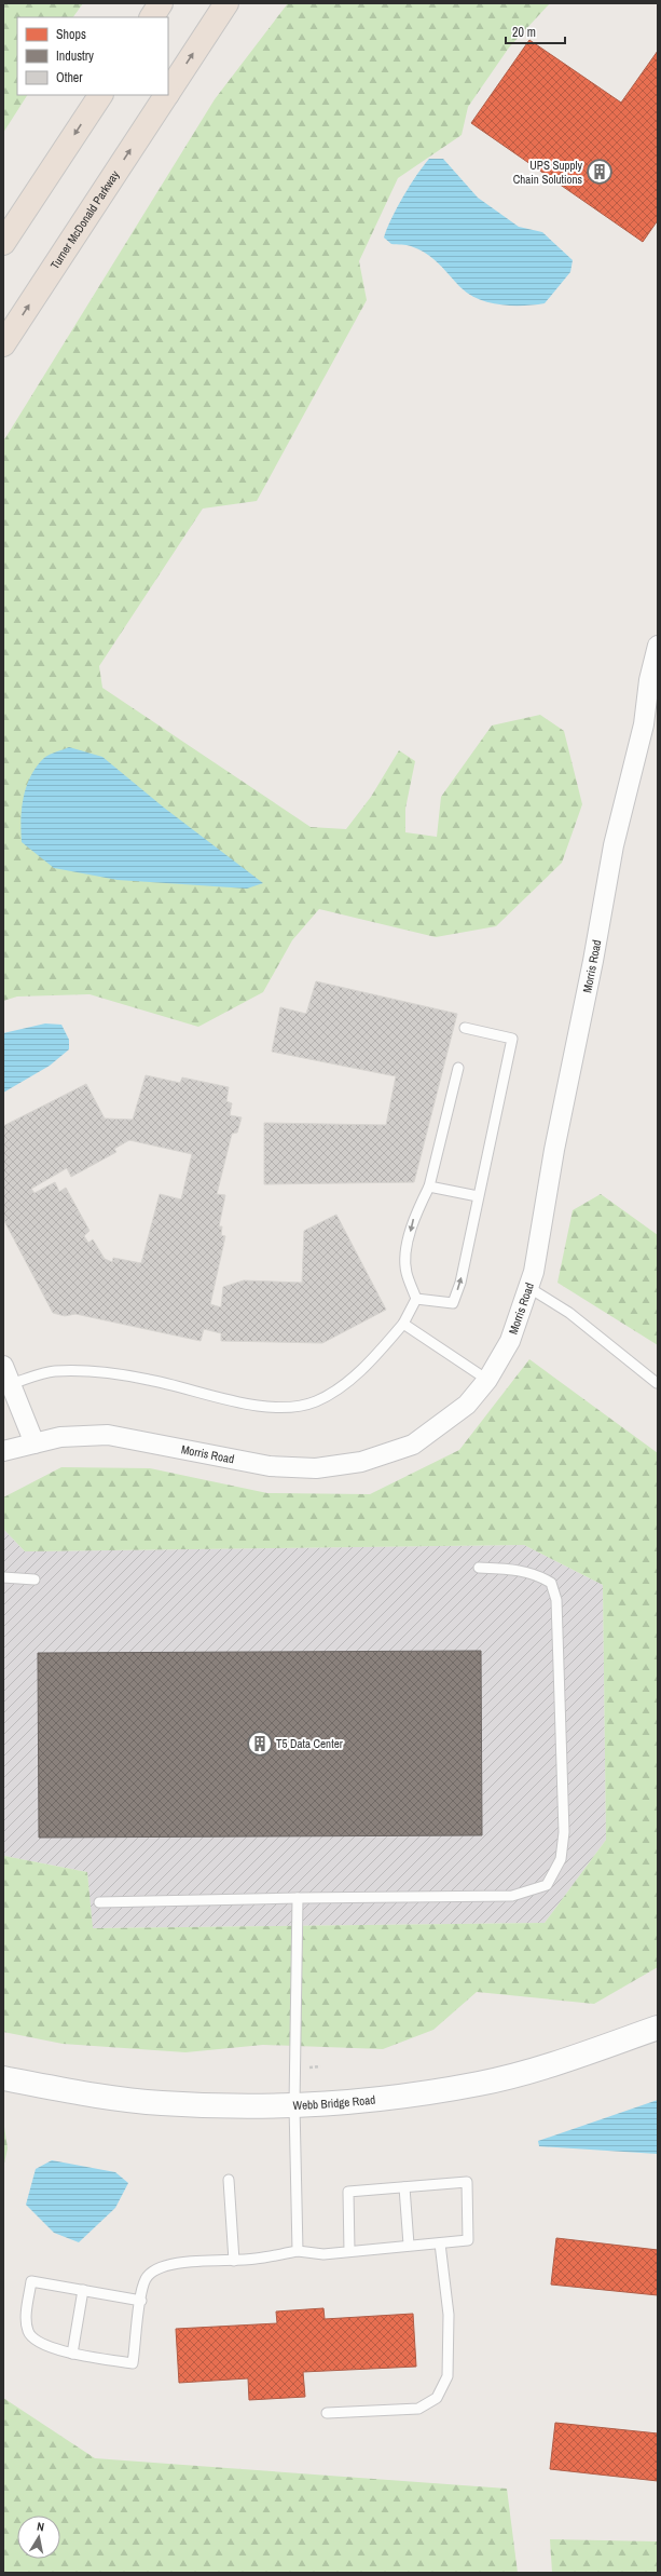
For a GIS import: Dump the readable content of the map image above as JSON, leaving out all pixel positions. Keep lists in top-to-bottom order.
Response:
{
  "streets": {
    "highway": ["Turner McDonald Parkway"],
    "street": ["Morris Road", "Webb Bridge Road"]
  },
  "places": {
    "building": ["UPS Supply Chain Solutions", "T5 Data Center"]
  },
  "legend": ["Shops", "Industry", "Other"],
  "scale_bar": "20 m",
  "north": "top"
}
